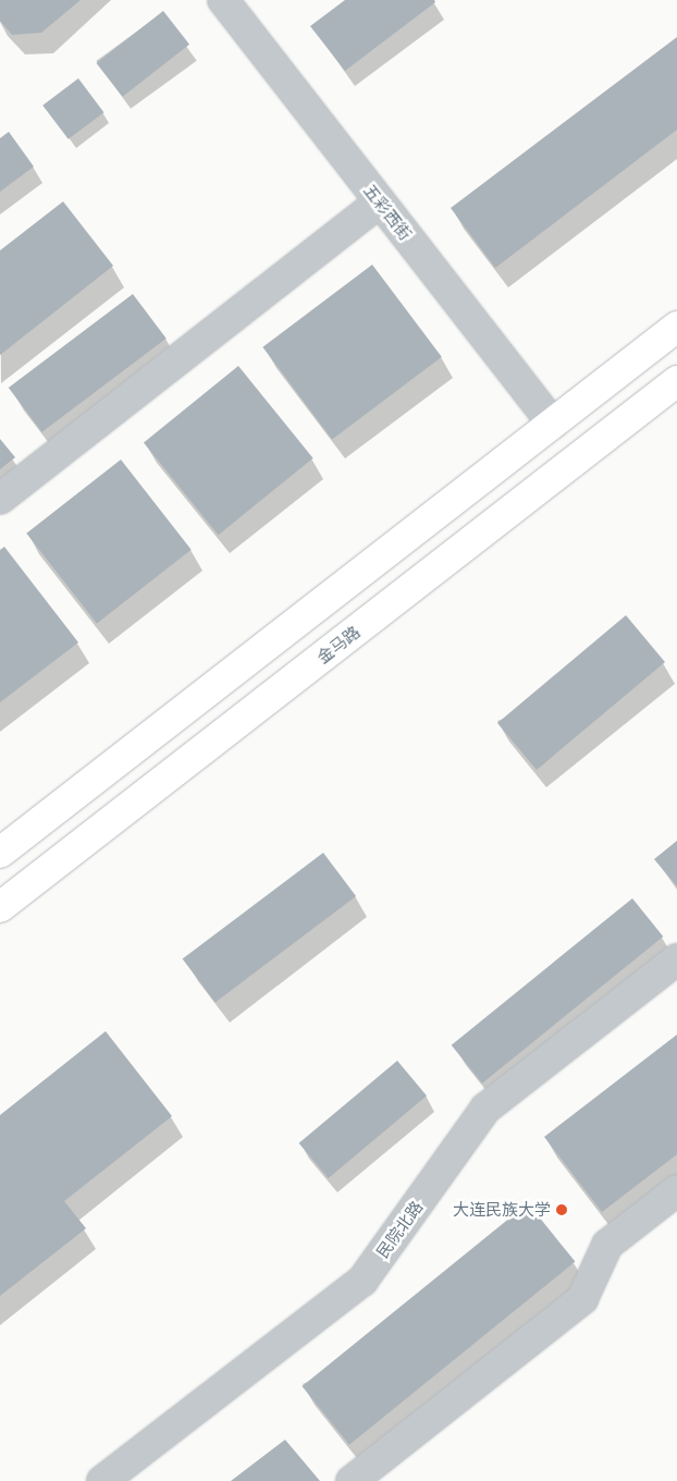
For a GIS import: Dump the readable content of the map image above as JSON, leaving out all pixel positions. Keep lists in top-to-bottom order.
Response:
{
  "streets": {
    "main road": ["金马路"],
    "street": ["五彩西街", "民院北路"]
  },
  "places": ["大连民族大学"]
}
